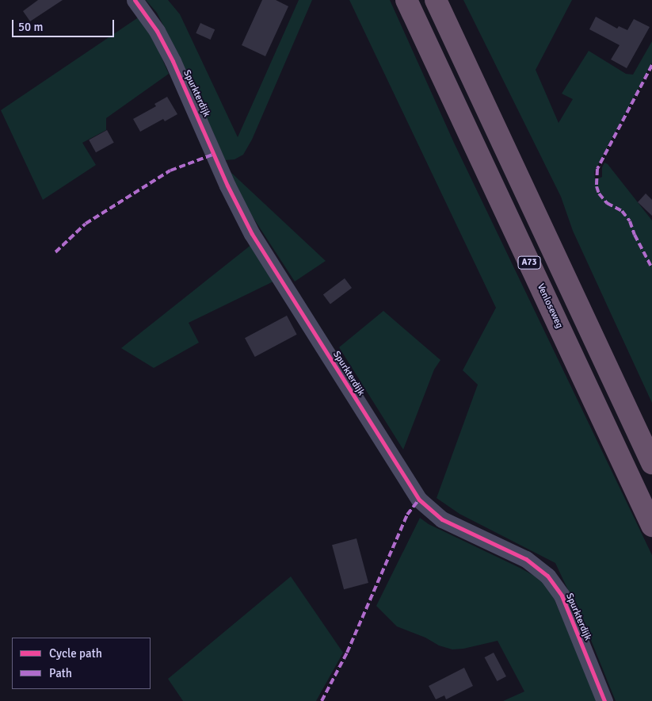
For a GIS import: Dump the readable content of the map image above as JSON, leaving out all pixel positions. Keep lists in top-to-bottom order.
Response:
{
  "streets": {
    "highway": ["A73", "Venloseweg"],
    "street": ["Spurkterdijk"]
  },
  "legend": ["Cycle path", "Path"],
  "scale_bar": "50 m"
}
